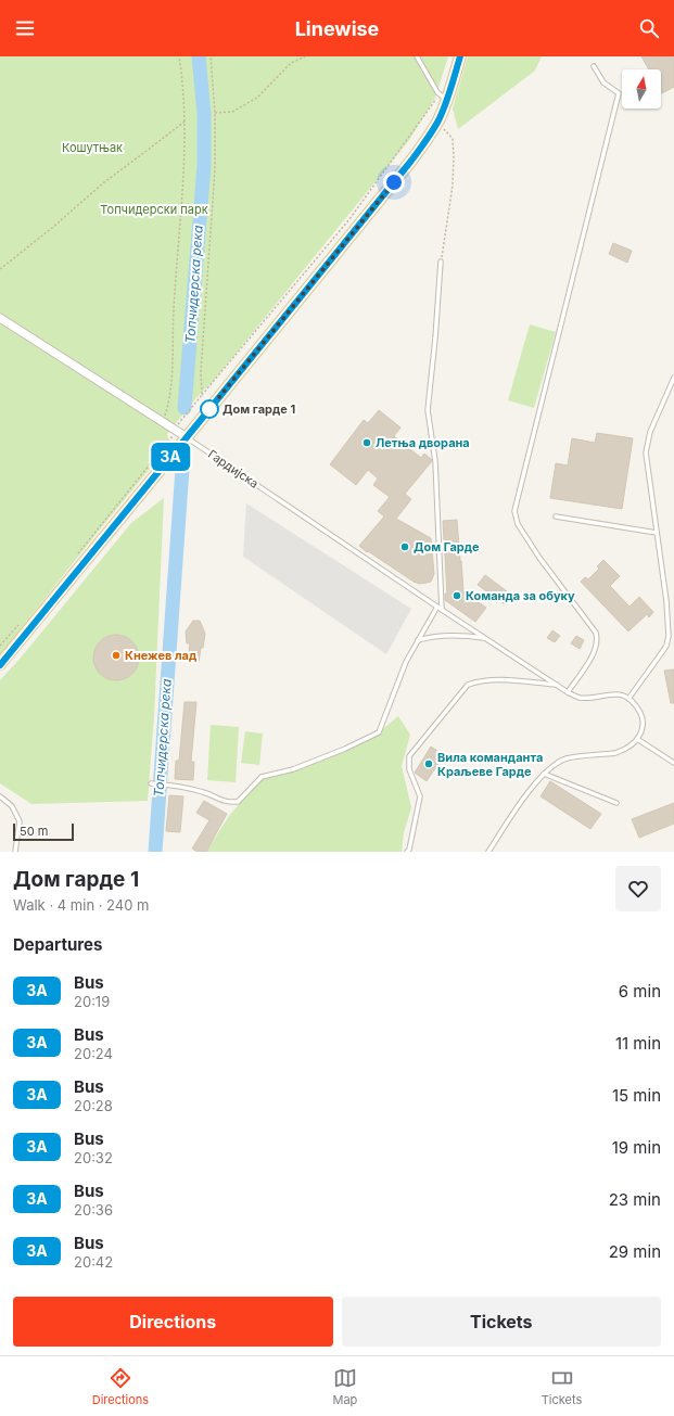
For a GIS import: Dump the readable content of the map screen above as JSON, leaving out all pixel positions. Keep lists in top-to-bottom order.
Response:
{
  "streets": {
    "street": ["Гардијска"]
  },
  "water": ["Топчидерска река"],
  "parks": ["Кошутњак", "Топчидерски парк"],
  "places": [
    "Дом гарде 1",
    "Летња дворана",
    "Дом Гарде",
    "Команда за обуку",
    "Кнежев лад",
    "Вила команданта Краљеве Гарде"
  ],
  "lines": ["bus line 3A"],
  "scale_bar": "50 m",
  "north": "top",
  "page": {
    "header": "Linewise",
    "on_map": "3A",
    "scale": "50 m",
    "heading": [
      ["Дом гарде 1", "Walk · 4 min · 240 m"],
      "Departures"
    ],
    "list": [
      {
        "mark": "3A",
        "name": "Bus",
        "note": "20:19",
        "value": "6 min"
      },
      {
        "mark": "3A",
        "name": "Bus",
        "note": "20:24",
        "value": "11 min"
      },
      {
        "mark": "3A",
        "name": "Bus",
        "note": "20:28",
        "value": "15 min"
      },
      {
        "mark": "3A",
        "name": "Bus",
        "note": "20:32",
        "value": "19 min"
      },
      {
        "mark": "3A",
        "name": "Bus",
        "note": "20:36",
        "value": "23 min"
      },
      {
        "mark": "3A",
        "name": "Bus",
        "note": "20:42",
        "value": "29 min"
      }
    ],
    "buttons": ["Directions", "Tickets"],
    "tabs": ["Directions", "Map", "Tickets"]
  }
}
